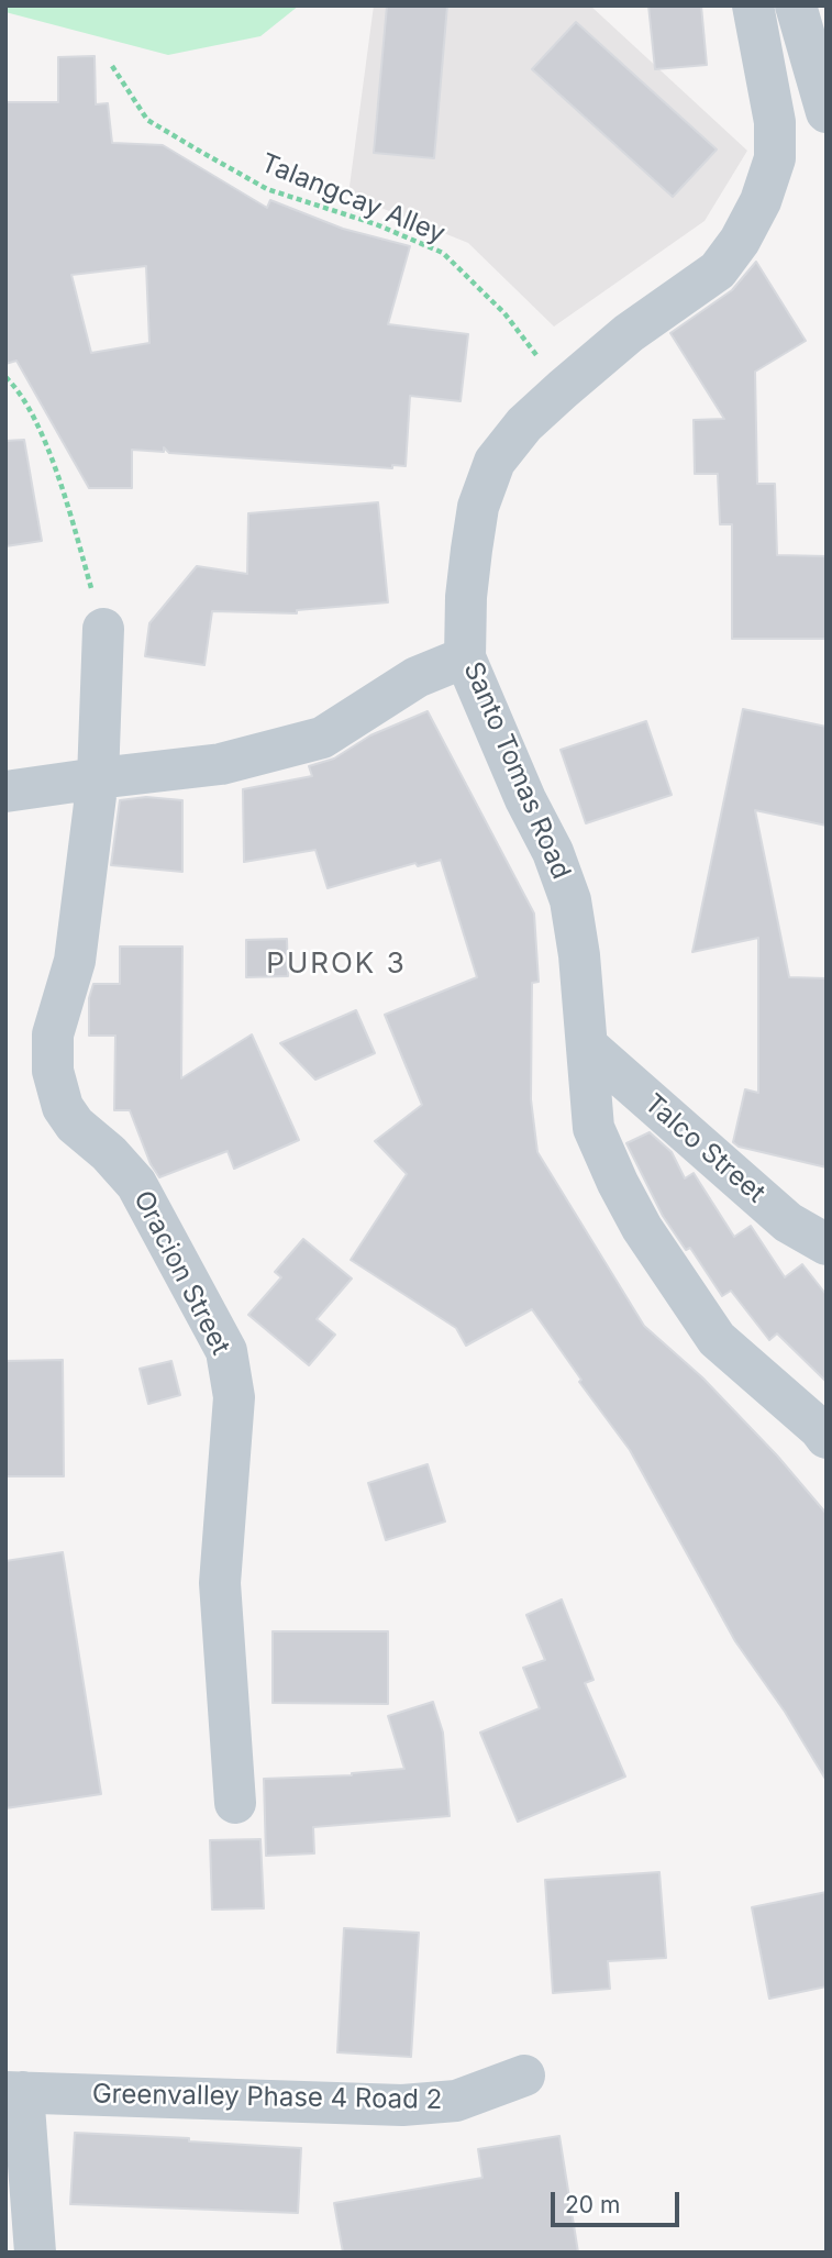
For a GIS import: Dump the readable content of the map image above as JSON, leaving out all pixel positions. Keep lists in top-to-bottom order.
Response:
{
  "streets": {
    "street": [
      "Santo Tomas Road",
      "Talco Street",
      "Oracion Street",
      "Greenvalley Phase 4 Road 2"
    ],
    "path": ["Talangcay Alley"]
  },
  "crossings": [
    ["Talangcay Alley", "Santo Tomas Road"],
    ["Santo Tomas Road", "Talco Street"]
  ],
  "districts": ["PUROK 3"],
  "scale_bar": "20 m"
}
